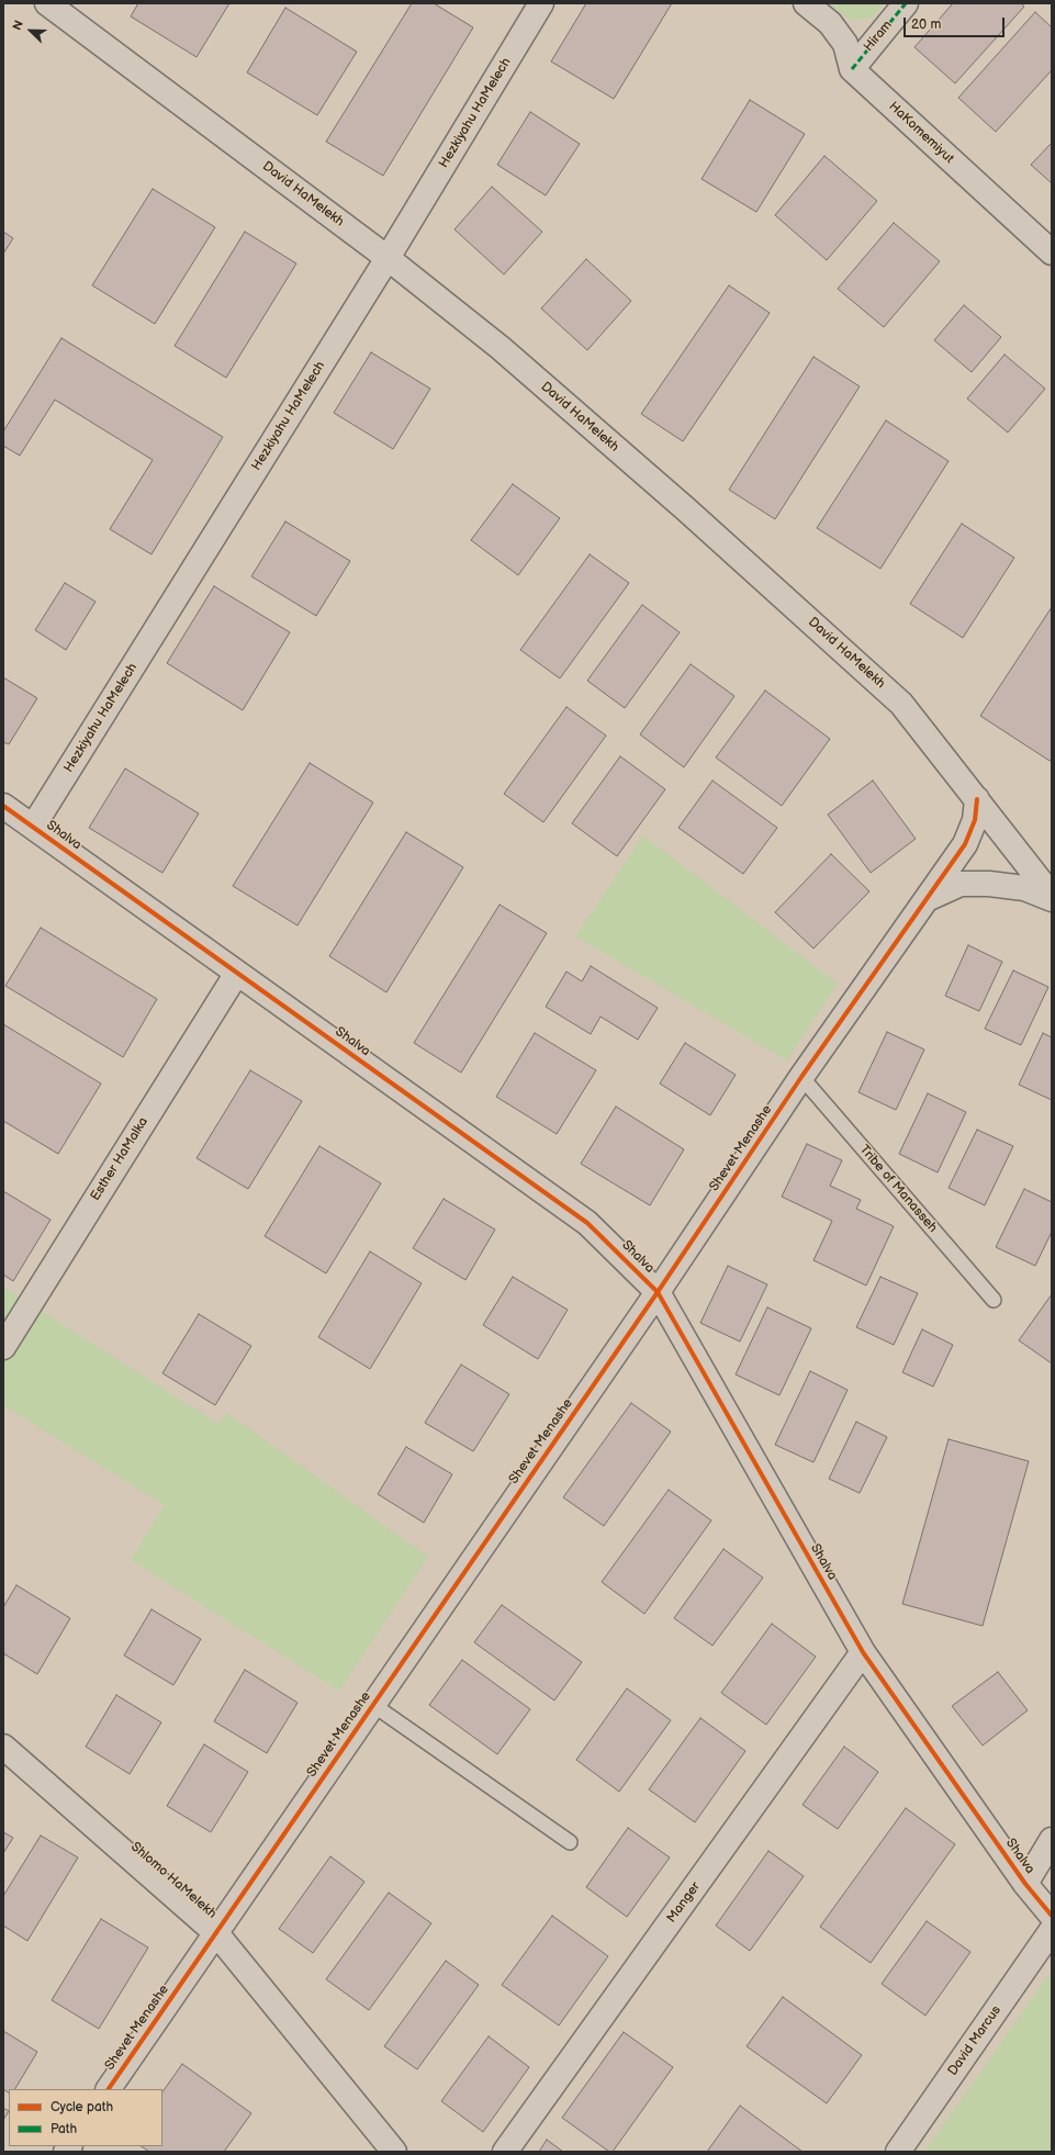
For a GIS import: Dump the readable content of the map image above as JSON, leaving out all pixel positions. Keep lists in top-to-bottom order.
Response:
{
  "streets": {
    "street": [
      "Hiram",
      "Hezkiyahu HaMelech",
      "HaKomemiyut",
      "David HaMelekh",
      "Shalva",
      "Shevet Menashe",
      "Esther HaMalka",
      "Shlomo HaMelekh",
      "Manger",
      "David Marcus"
    ],
    "lane": ["Tribe of Manasseh"]
  },
  "crossings": [
    ["Hiram", "HaKomemiyut"],
    ["Hezkiyahu HaMelech", "David HaMelekh"],
    ["Hezkiyahu HaMelech", "Shalva"],
    ["David HaMelekh", "Shevet Menashe"],
    ["Shalva", "Shevet Menashe"],
    ["Shalva", "Esther HaMalka"],
    ["Shalva", "Manger"],
    ["Shevet Menashe", "Tribe of Manasseh"],
    ["Shevet Menashe", "Shlomo HaMelekh"]
  ],
  "legend": ["Cycle path", "Path"],
  "scale_bar": "20 m",
  "north": "top left"
}
